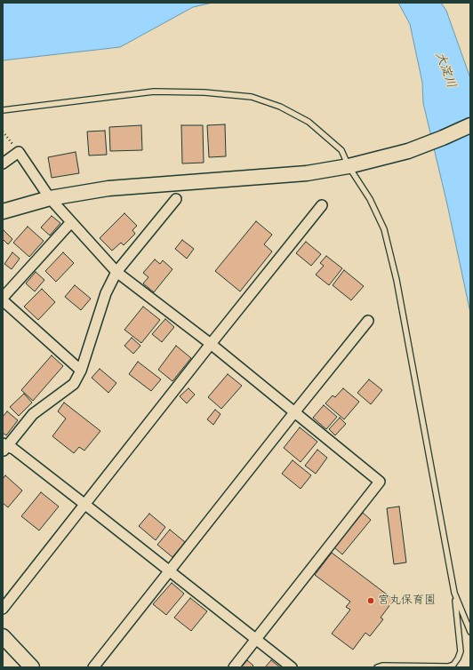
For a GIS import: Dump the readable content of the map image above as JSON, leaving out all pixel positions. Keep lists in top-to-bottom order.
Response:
{
  "water": ["大淀川"],
  "places": ["宮丸保育園"]
}
